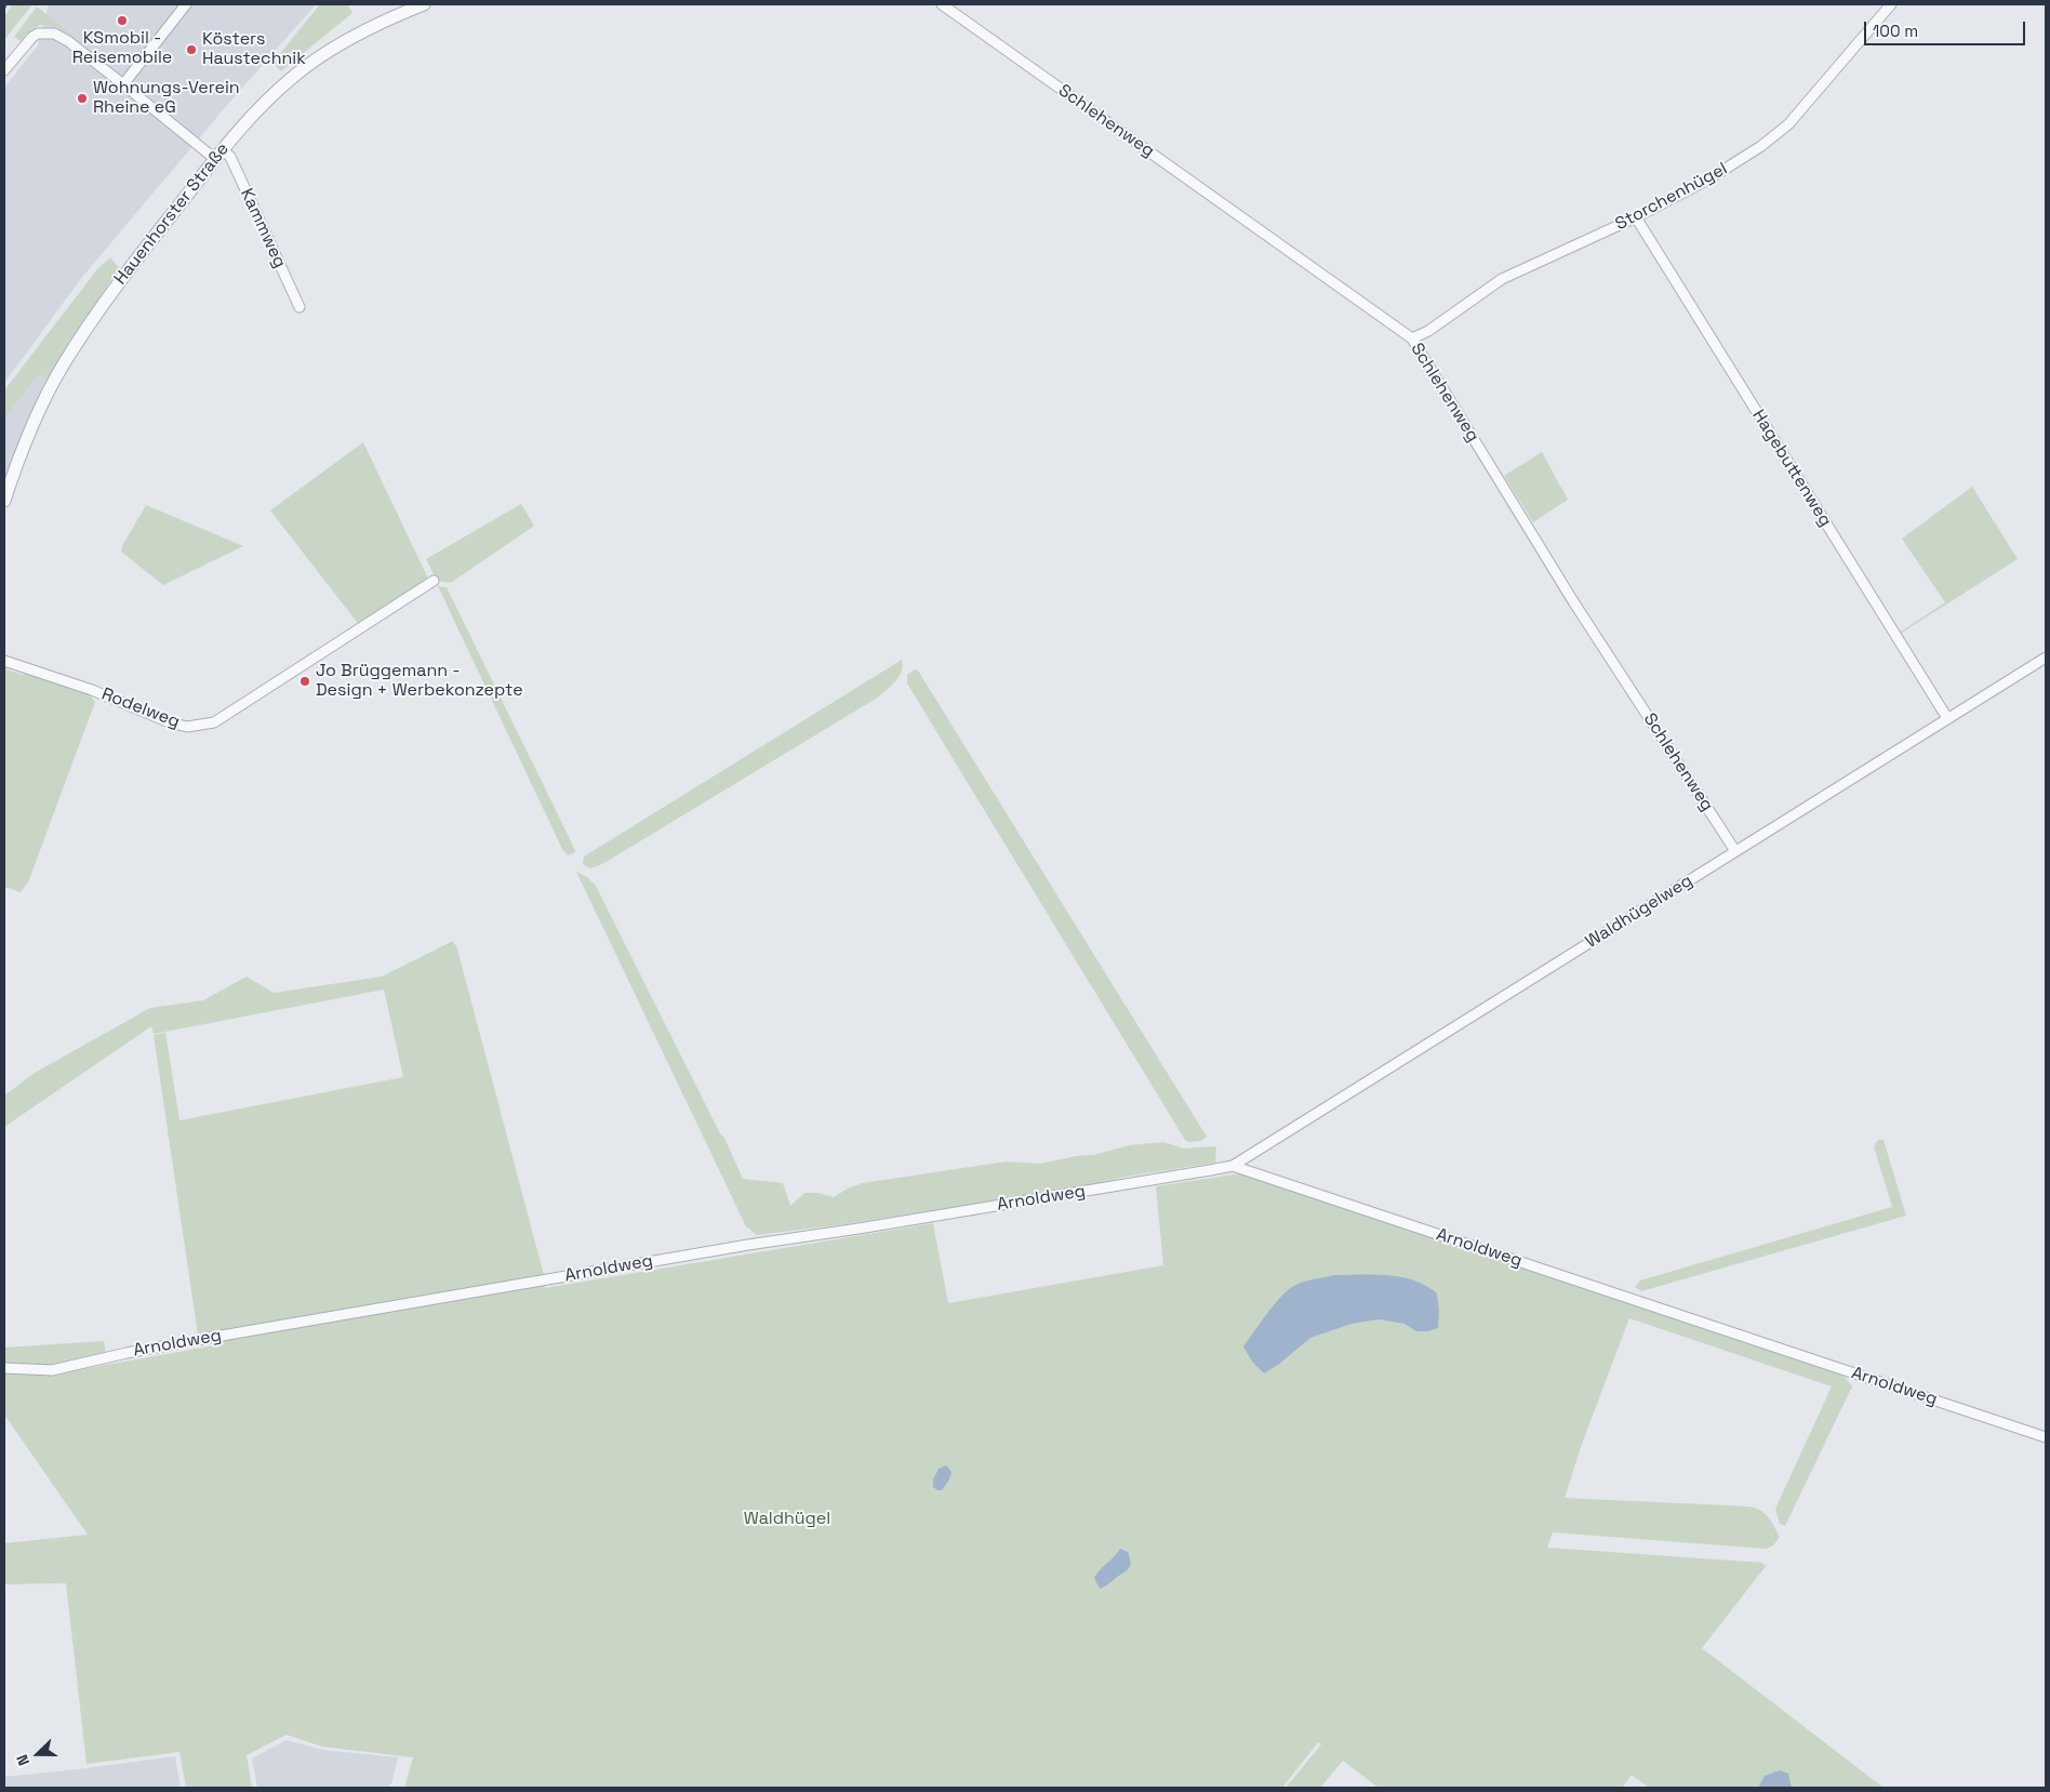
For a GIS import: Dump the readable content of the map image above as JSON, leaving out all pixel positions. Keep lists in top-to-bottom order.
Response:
{
  "streets": {
    "street": [
      "Schlehenweg",
      "Storchenhügel",
      "Hauenhorster Straße",
      "Kammweg",
      "Hagebuttenweg",
      "Rodelweg",
      "Waldhügelweg",
      "Arnoldweg"
    ]
  },
  "crossings": [
    ["Schlehenweg", "Storchenhügel"],
    ["Schlehenweg", "Waldhügelweg"],
    ["Storchenhügel", "Hagebuttenweg"],
    ["Hauenhorster Straße", "Kammweg"],
    ["Hagebuttenweg", "Waldhügelweg"],
    ["Waldhügelweg", "Arnoldweg"]
  ],
  "parks": ["Waldhügel"],
  "places": [
    "KSmobil - Reisemobile",
    "Kösters Haustechnik",
    "Wohnungs-Verein Rheine eG",
    "Jo Brüggemann - Design + Werbekonzepte"
  ],
  "scale_bar": "100 m",
  "north": "left"
}
